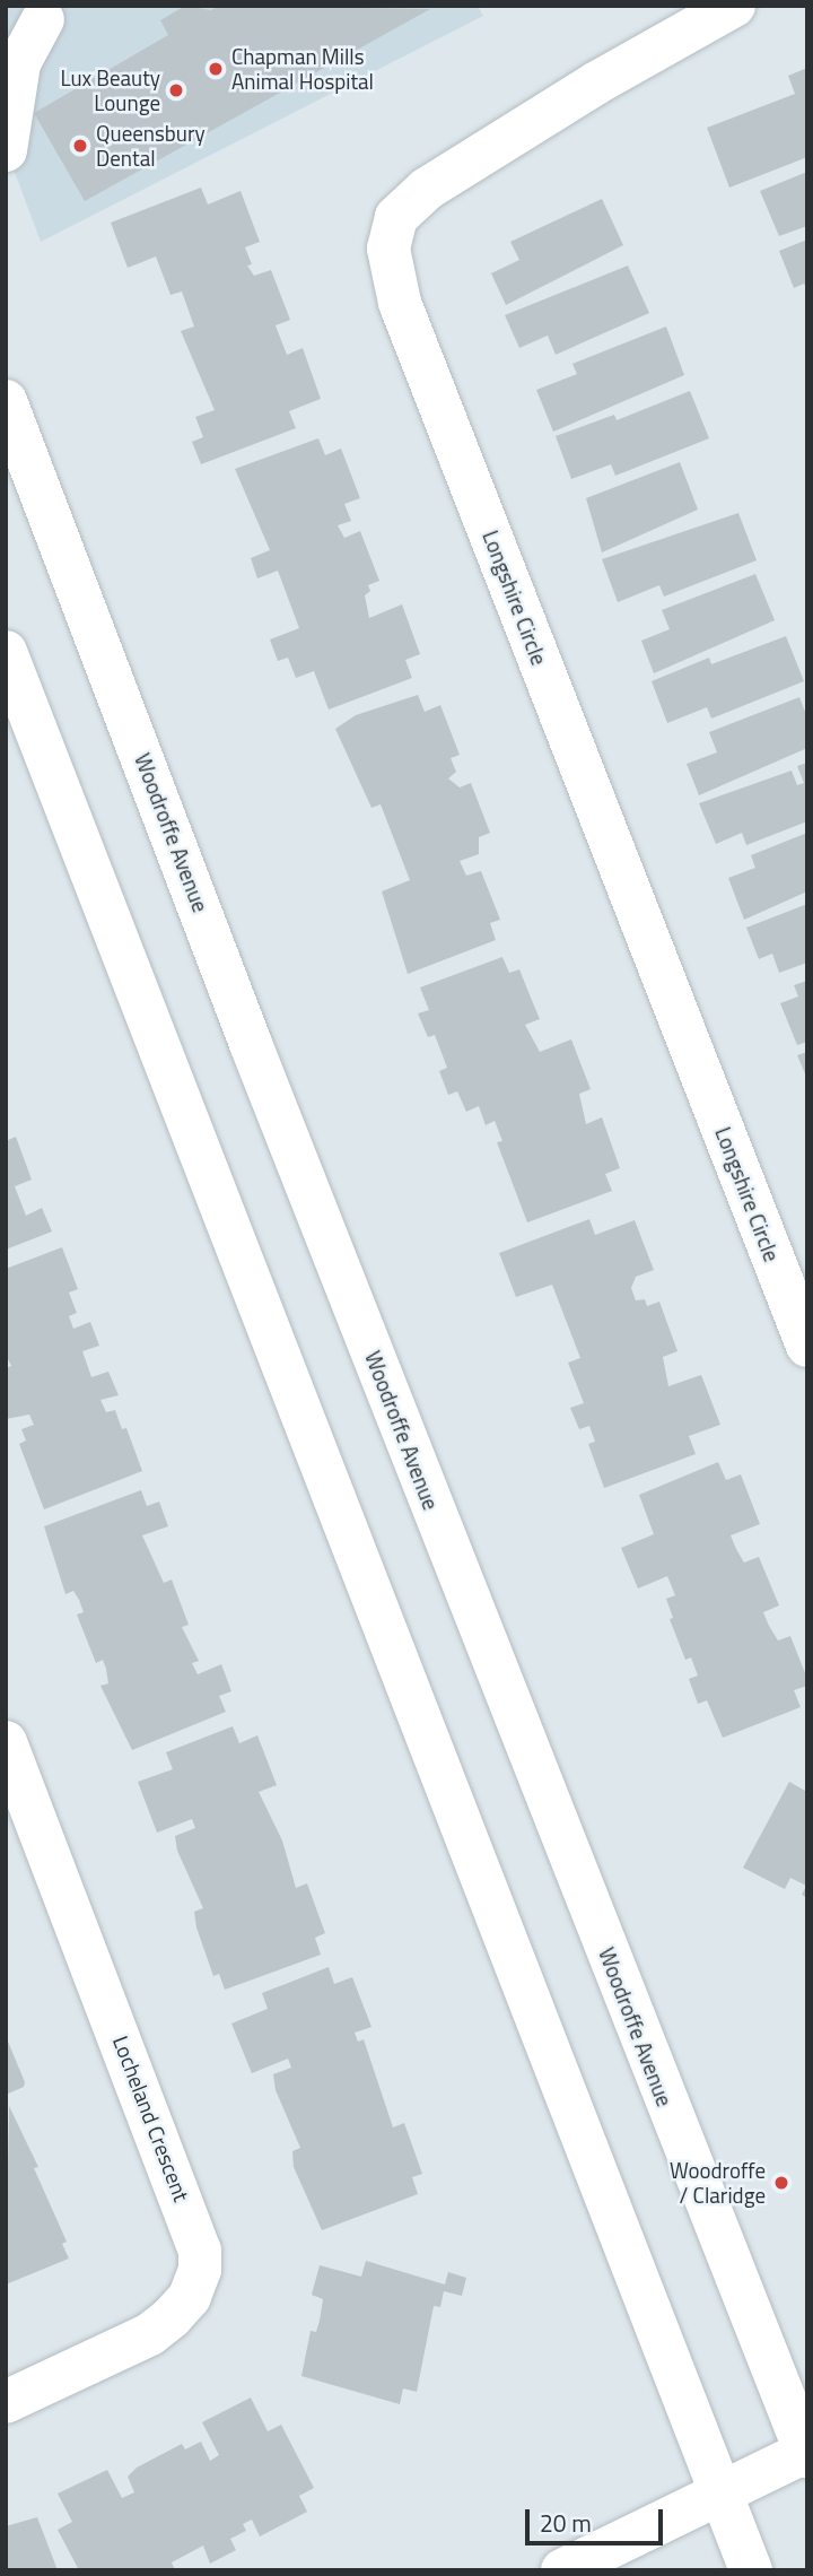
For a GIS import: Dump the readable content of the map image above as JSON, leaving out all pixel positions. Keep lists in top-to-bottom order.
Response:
{
  "streets": {
    "main road": ["Longshire Circle", "Woodroffe Avenue", "Locheland Crescent"]
  },
  "places": [
    "Chapman Mills Animal Hospital",
    "Lux Beauty Lounge",
    "Queensbury Dental",
    "Woodroffe / Claridge"
  ],
  "scale_bar": "20 m"
}
